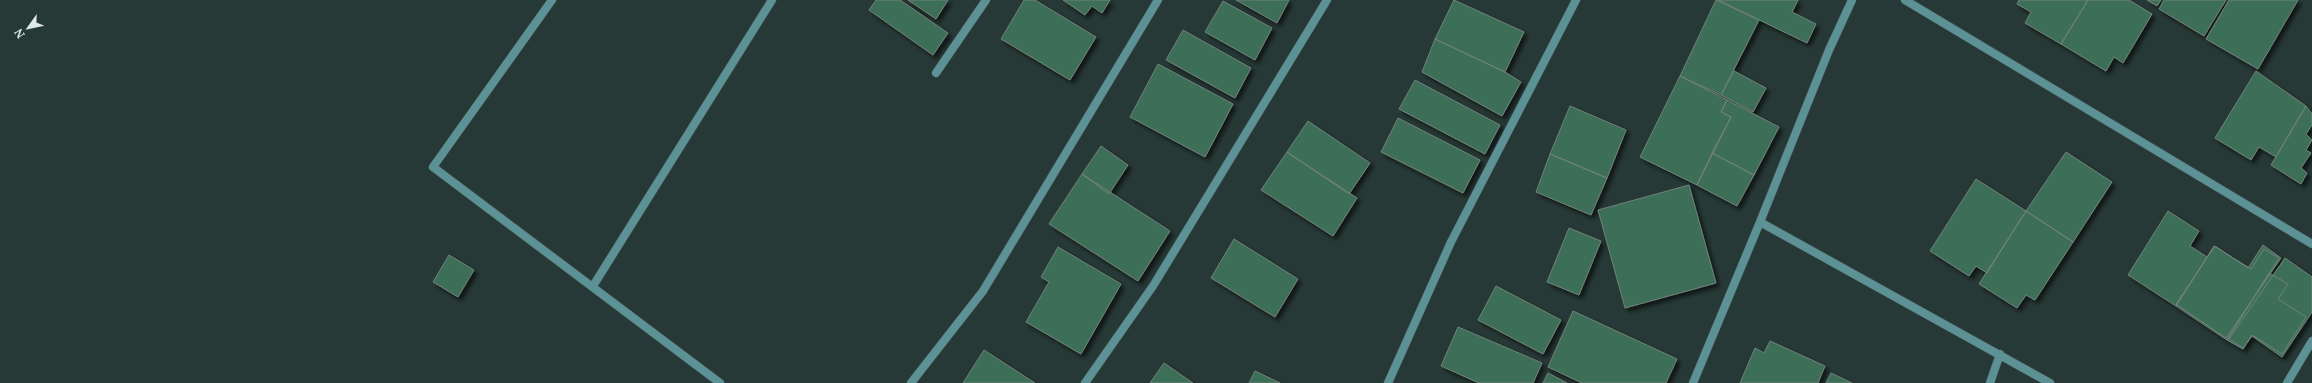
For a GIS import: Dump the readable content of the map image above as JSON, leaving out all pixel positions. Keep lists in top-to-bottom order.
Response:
{
  "north": "bottom left"
}
